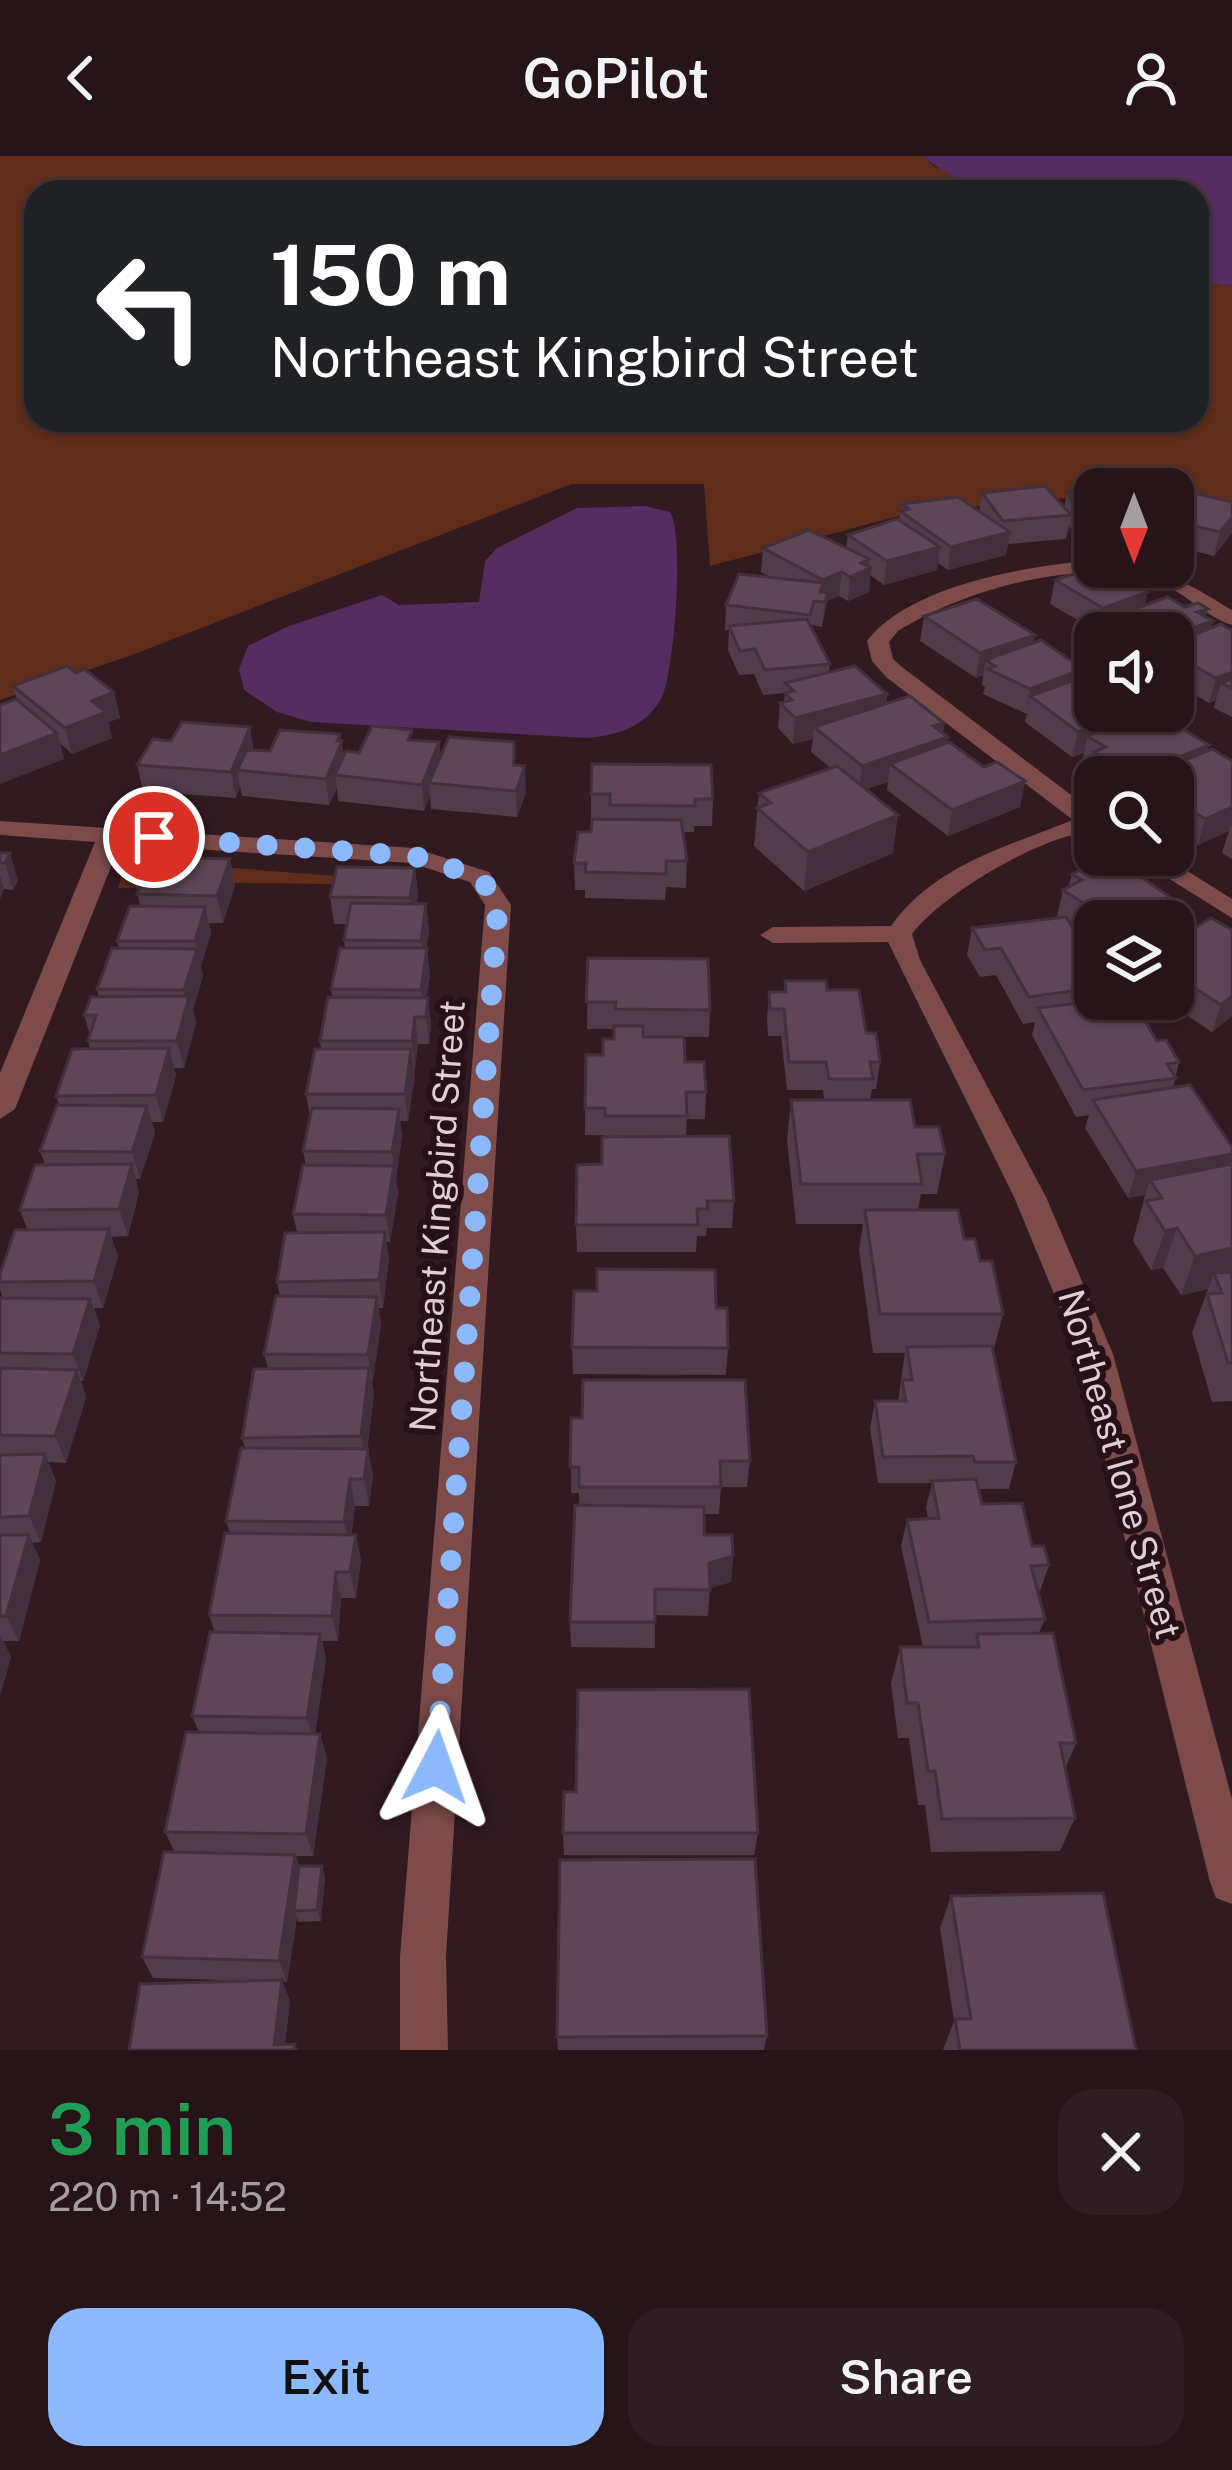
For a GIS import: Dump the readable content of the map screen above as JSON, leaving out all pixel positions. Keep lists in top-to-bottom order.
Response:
{
  "streets": {
    "street": ["Northeast Kingbird Street", "Northeast Ione Street"]
  },
  "north": "bottom",
  "page": {
    "header": "GoPilot",
    "turn": ["150 m", "Northeast Kingbird Street"],
    "heading": ["3 min", "220 m · 14:52"],
    "buttons": ["Exit", "Share"]
  }
}
